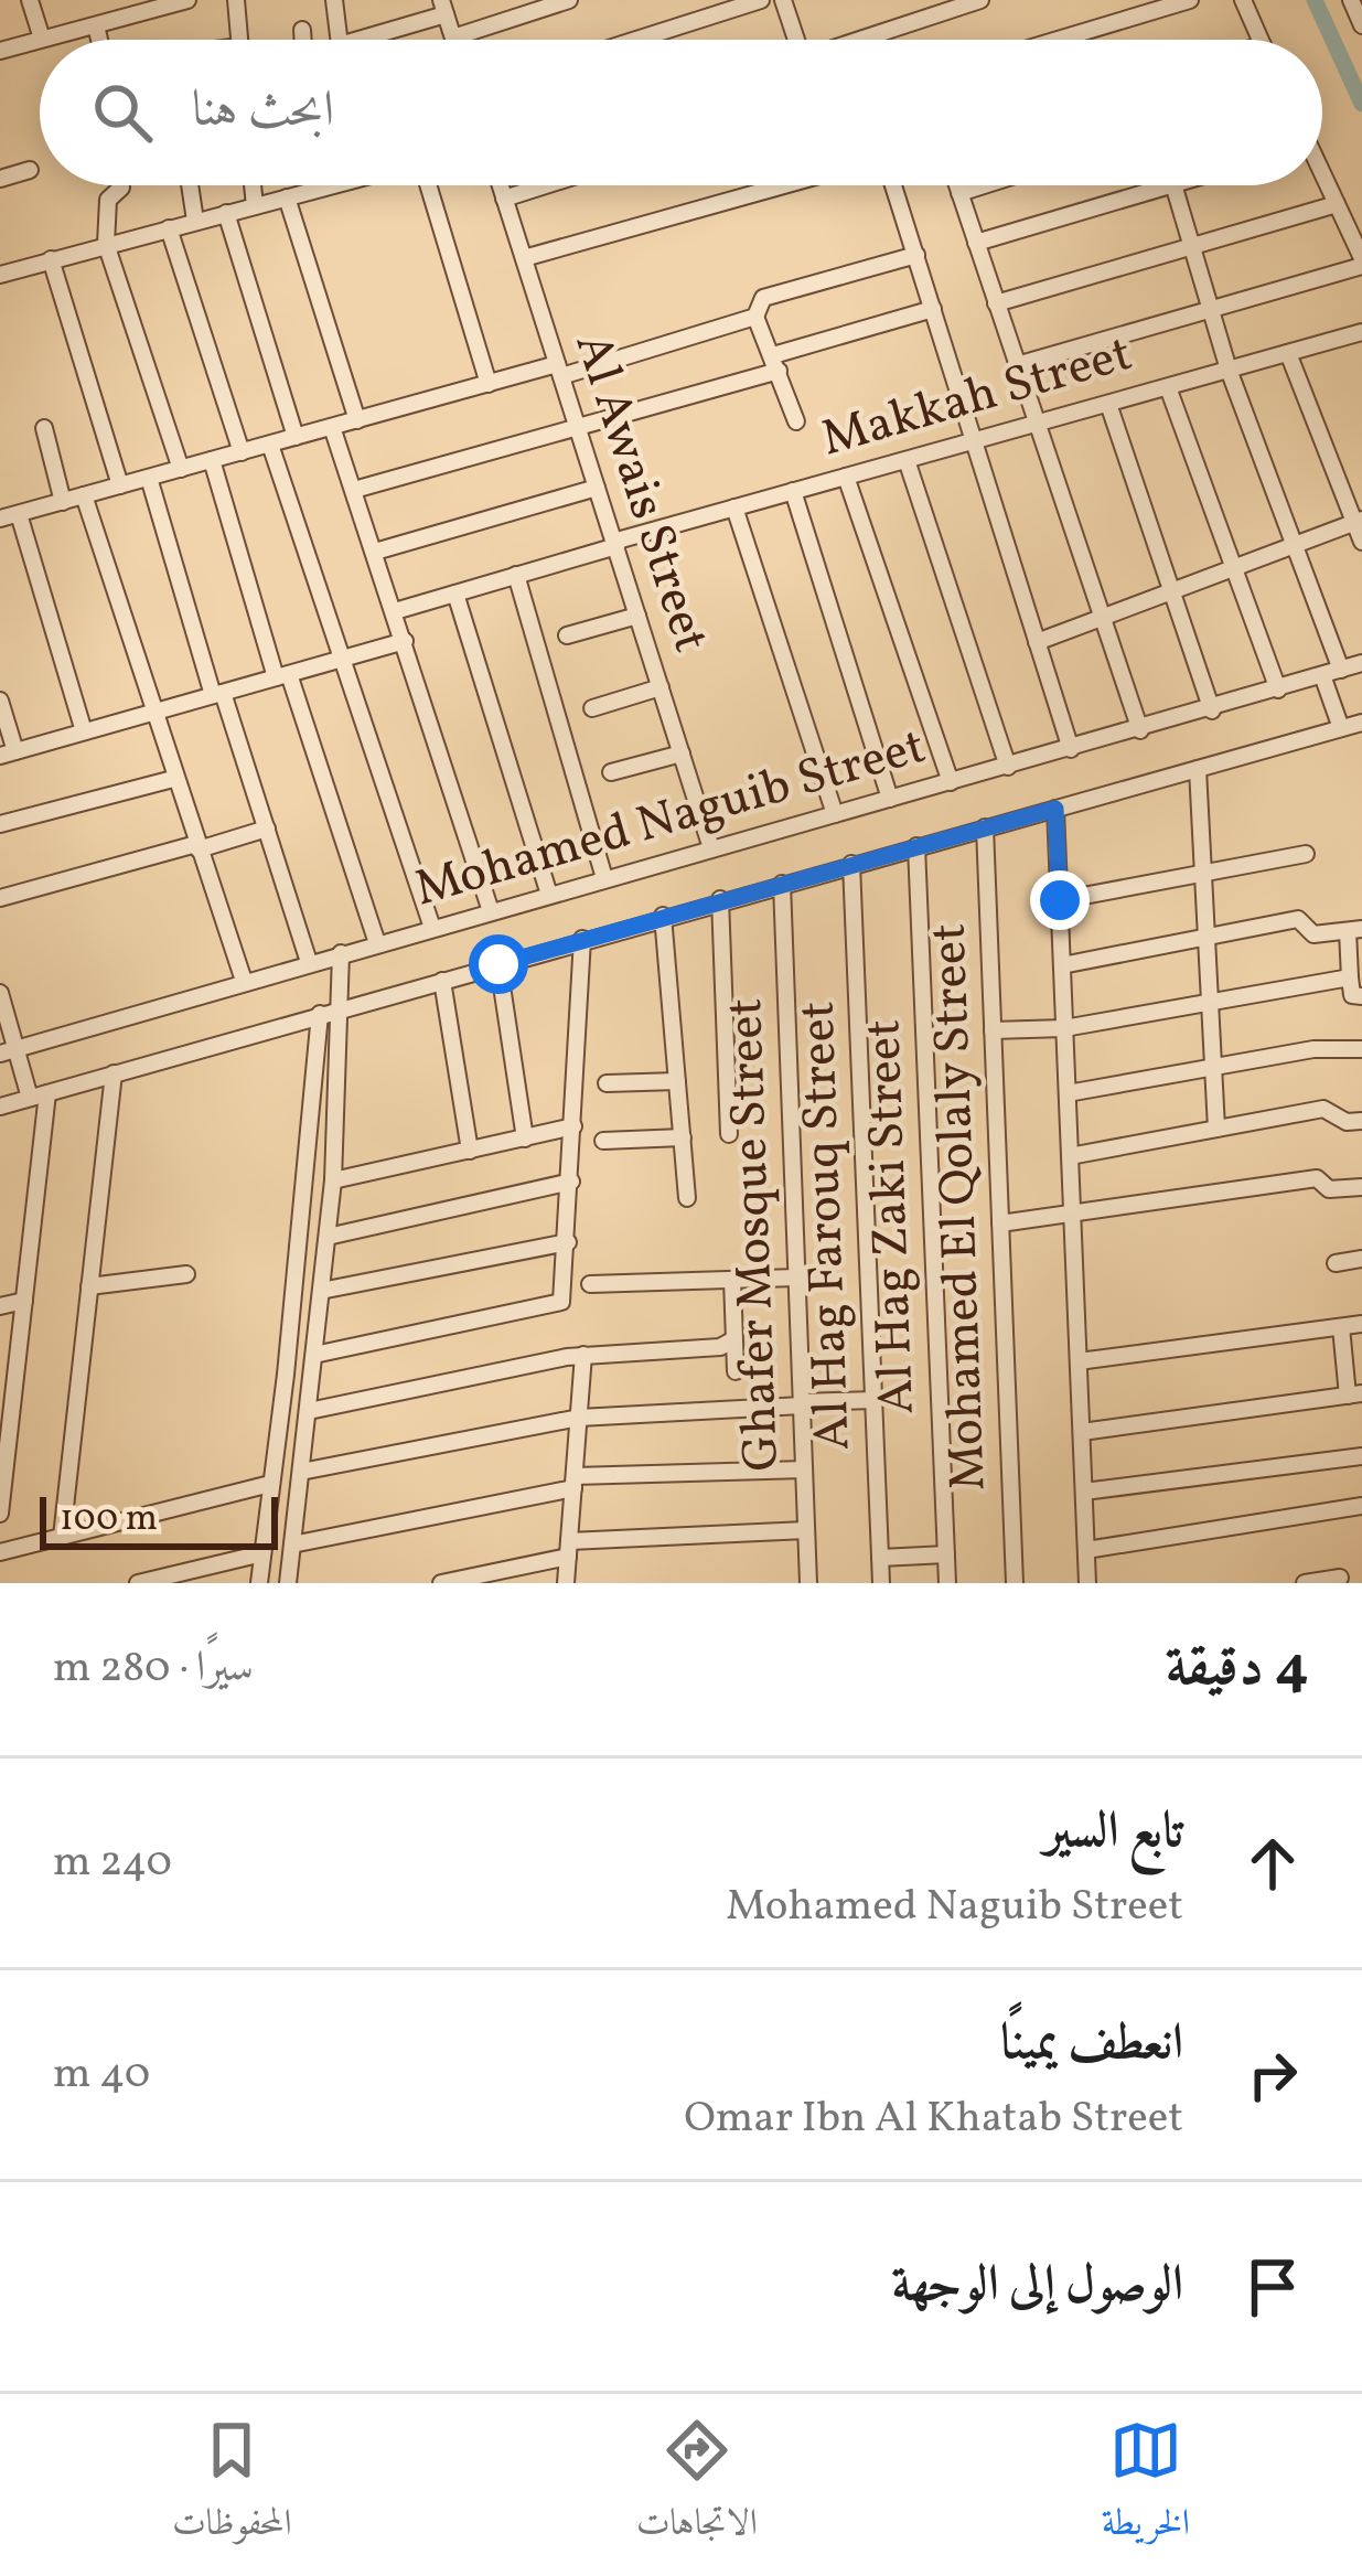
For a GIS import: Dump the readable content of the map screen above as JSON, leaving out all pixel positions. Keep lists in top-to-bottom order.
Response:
{
  "streets": {
    "street": [
      "Makkah Street",
      "Al Awais Street",
      "Mohamed Naguib Street",
      "Mohamed El Qolaly Street",
      "Al Hag Zaki Street",
      "Al Hag Farouq Street",
      "Ghafer Mosque Street"
    ]
  },
  "crossings": [
    ["Makkah Street", "Al Awais Street"],
    ["Al Awais Street", "Mohamed Naguib Street"],
    ["Mohamed Naguib Street", "Mohamed El Qolaly Street"],
    ["Mohamed Naguib Street", "Al Hag Zaki Street"],
    ["Mohamed Naguib Street", "Al Hag Farouq Street"],
    ["Mohamed Naguib Street", "Ghafer Mosque Street"]
  ],
  "scale_bar": "100 m",
  "page": {
    "search": "ابحث هنا",
    "scale": "100 m",
    "heading": ["4 دقيقة", "سيرًا · 280 m"],
    "list": [
      ["تابع السير", "Mohamed Naguib Street", "240 m"],
      ["انعطف يمينًا", "Omar Ibn Al Khatab Street", "40 m"],
      "الوصول إلى الوجهة"
    ],
    "nav": ["الخريطة", "الاتجاهات", "المحفوظات"]
  }
}
